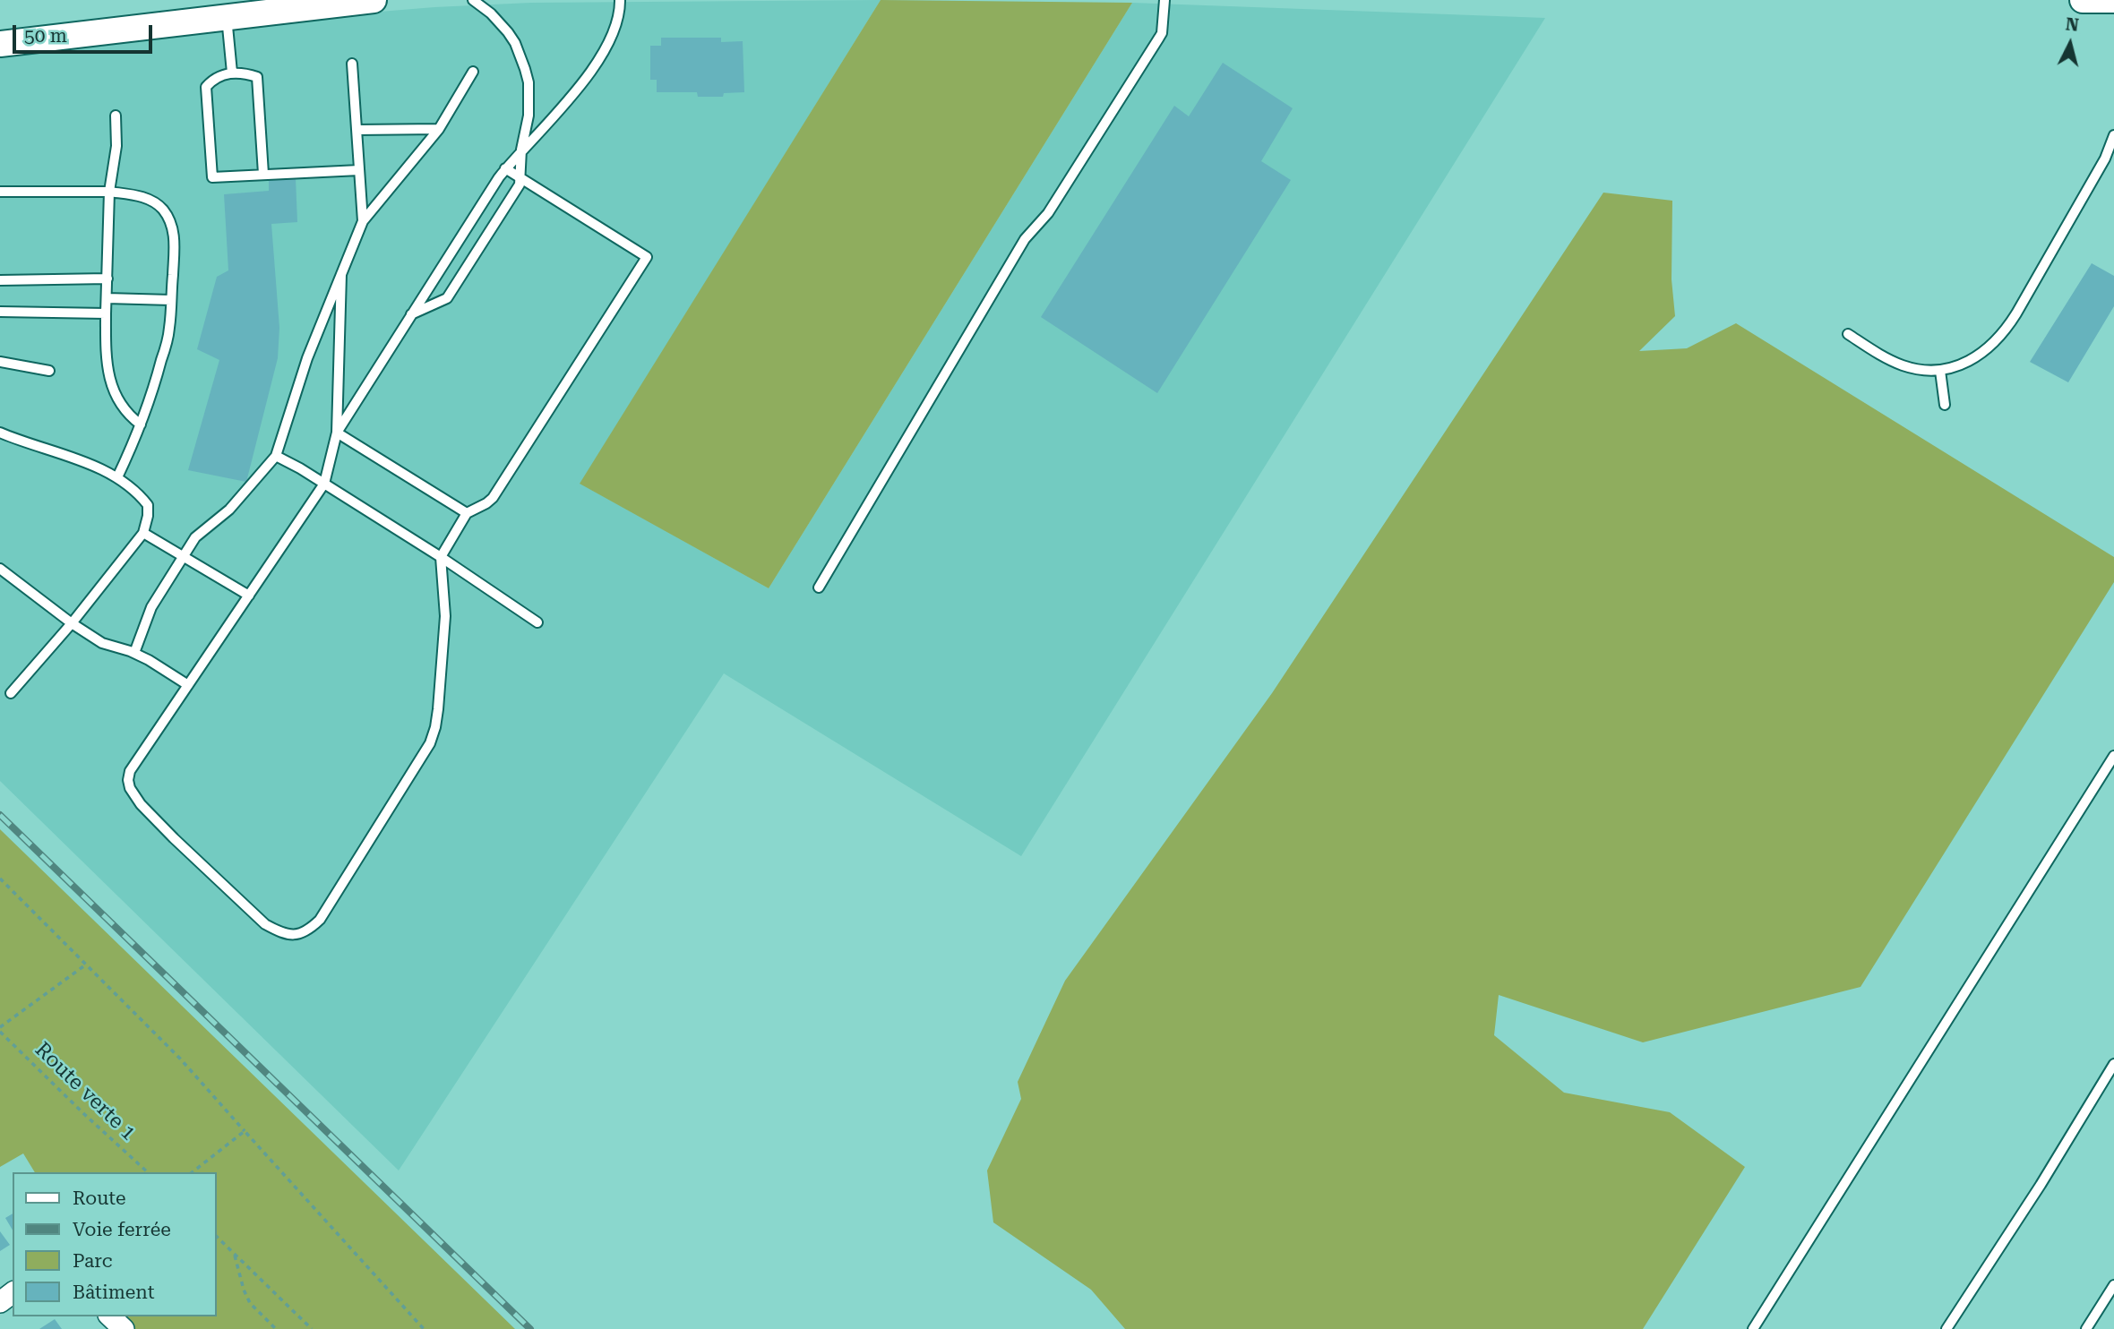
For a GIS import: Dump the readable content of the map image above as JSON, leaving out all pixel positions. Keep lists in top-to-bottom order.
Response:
{
  "streets": {
    "path": ["Route verte 1"]
  },
  "legend": [
    "Route",
    "Voie ferrée",
    "Parc",
    "Bâtiment"
  ],
  "scale_bar": "50 m",
  "north": "top"
}
